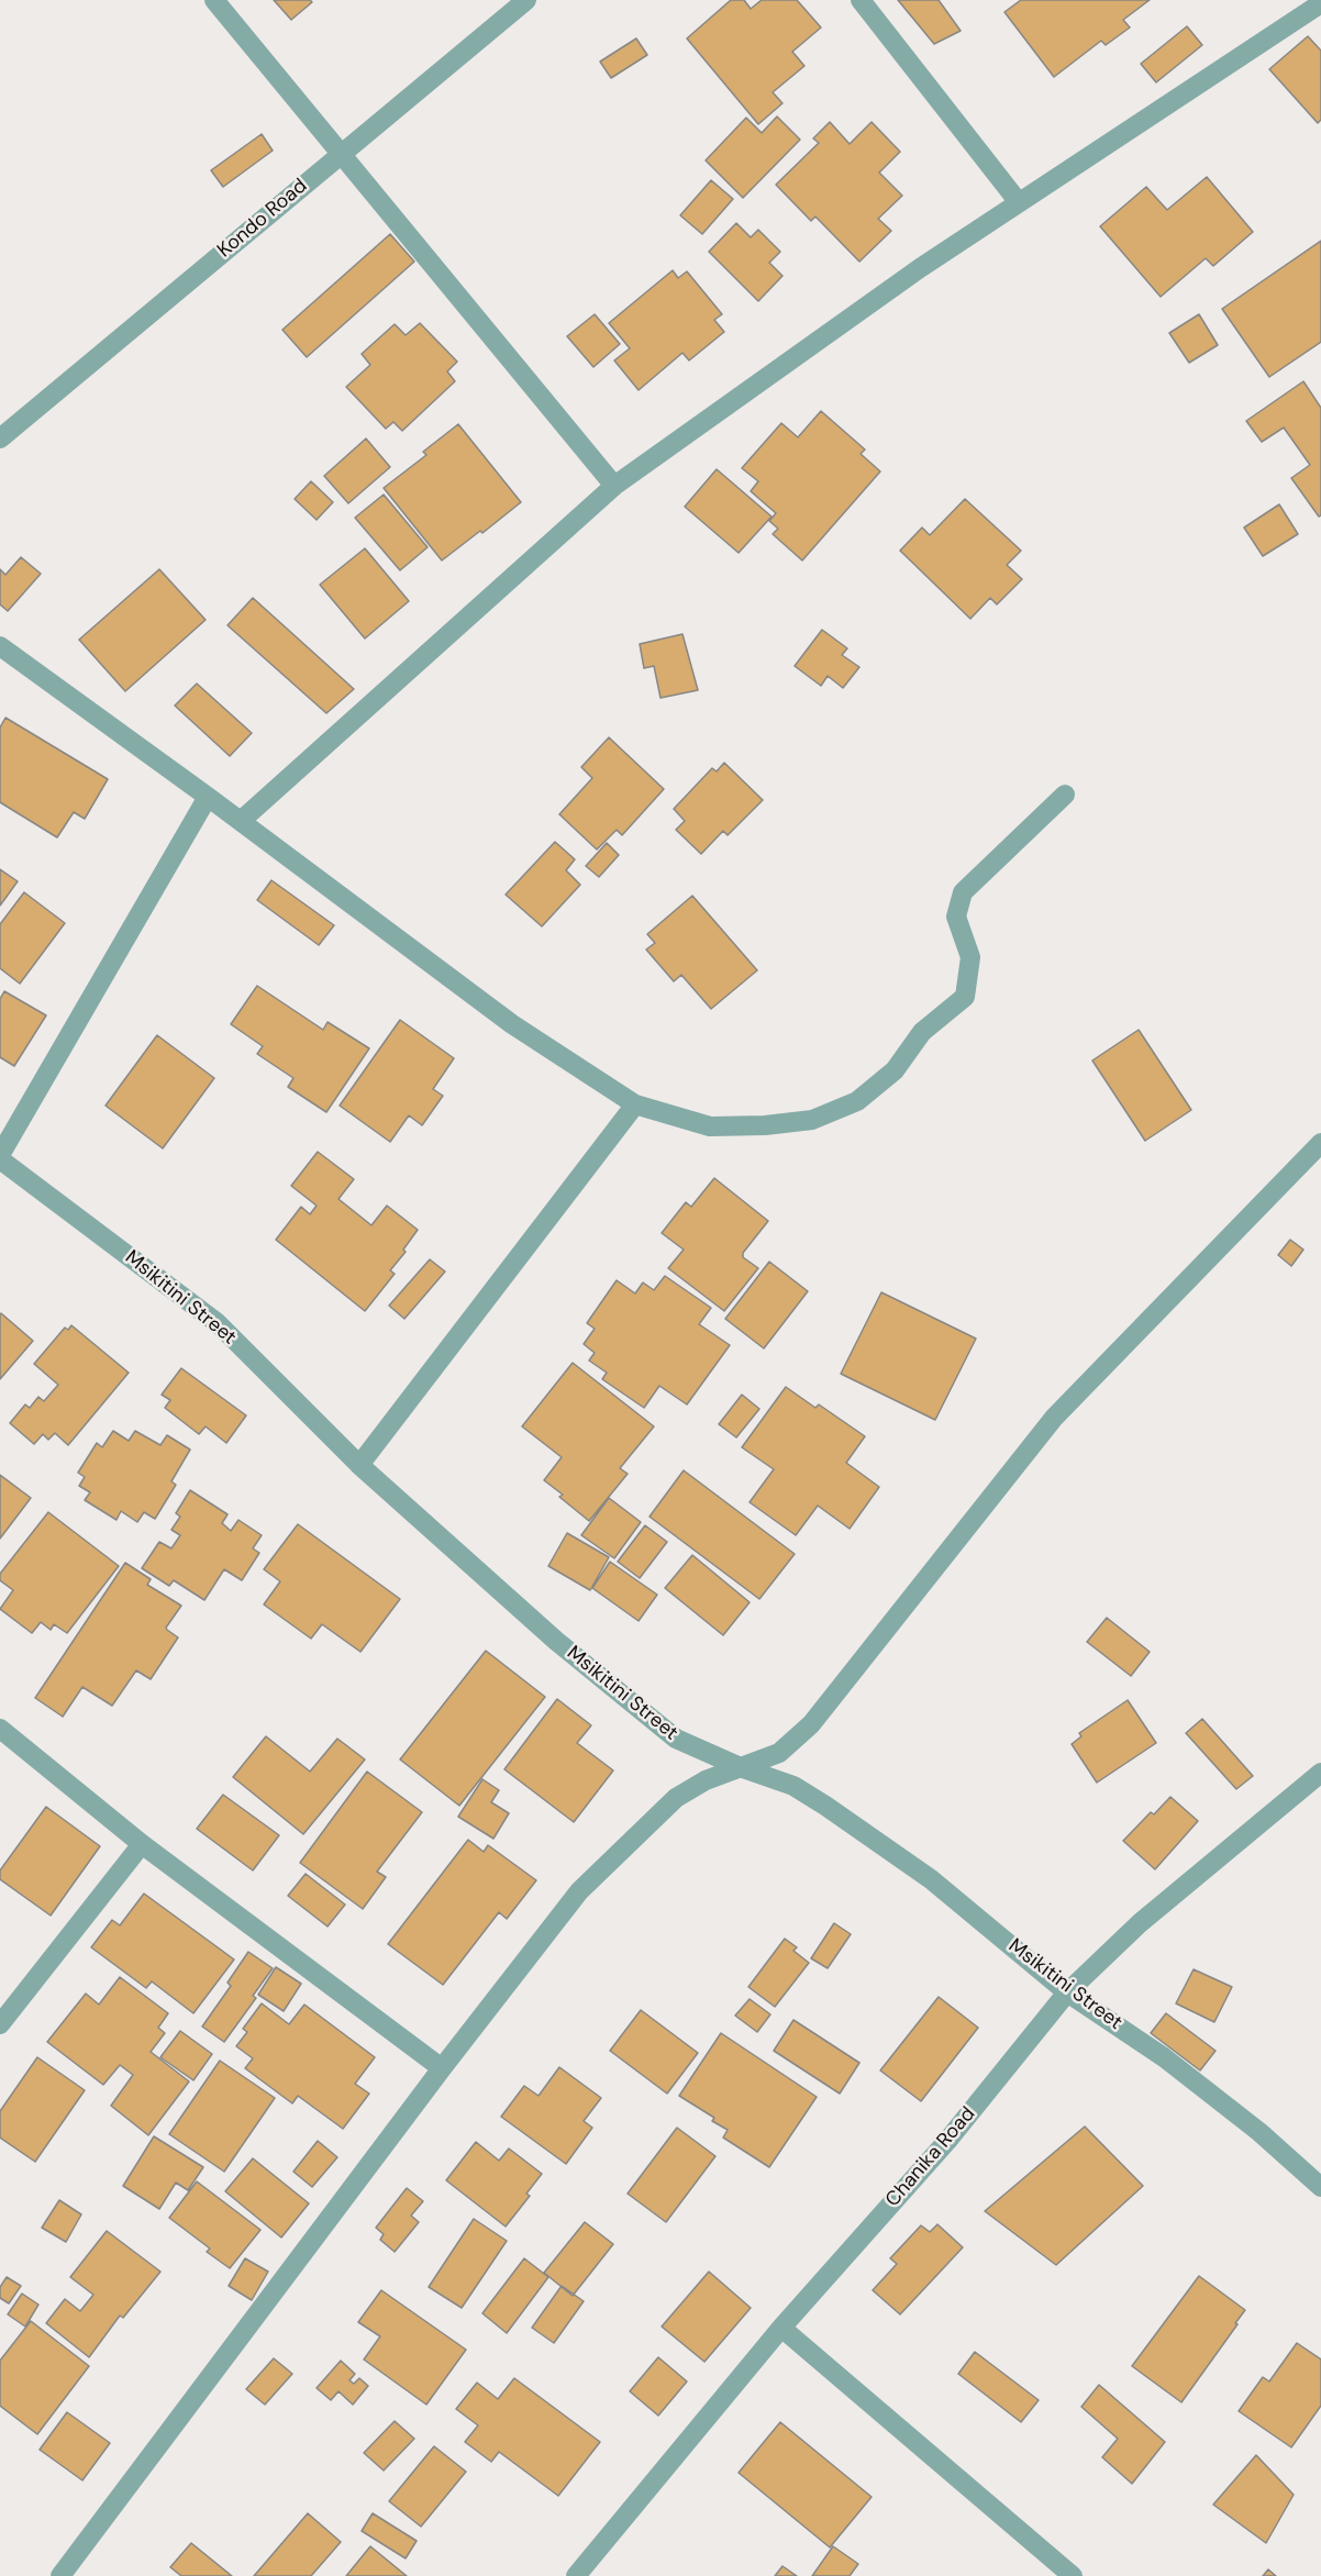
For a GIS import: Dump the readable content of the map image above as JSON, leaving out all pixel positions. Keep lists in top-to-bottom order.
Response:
{
  "streets": {
    "street": ["Kondo Road", "Msikitini Street", "Chanika Road"]
  },
  "crossings": [
    ["Msikitini Street", "Chanika Road"]
  ]
}
